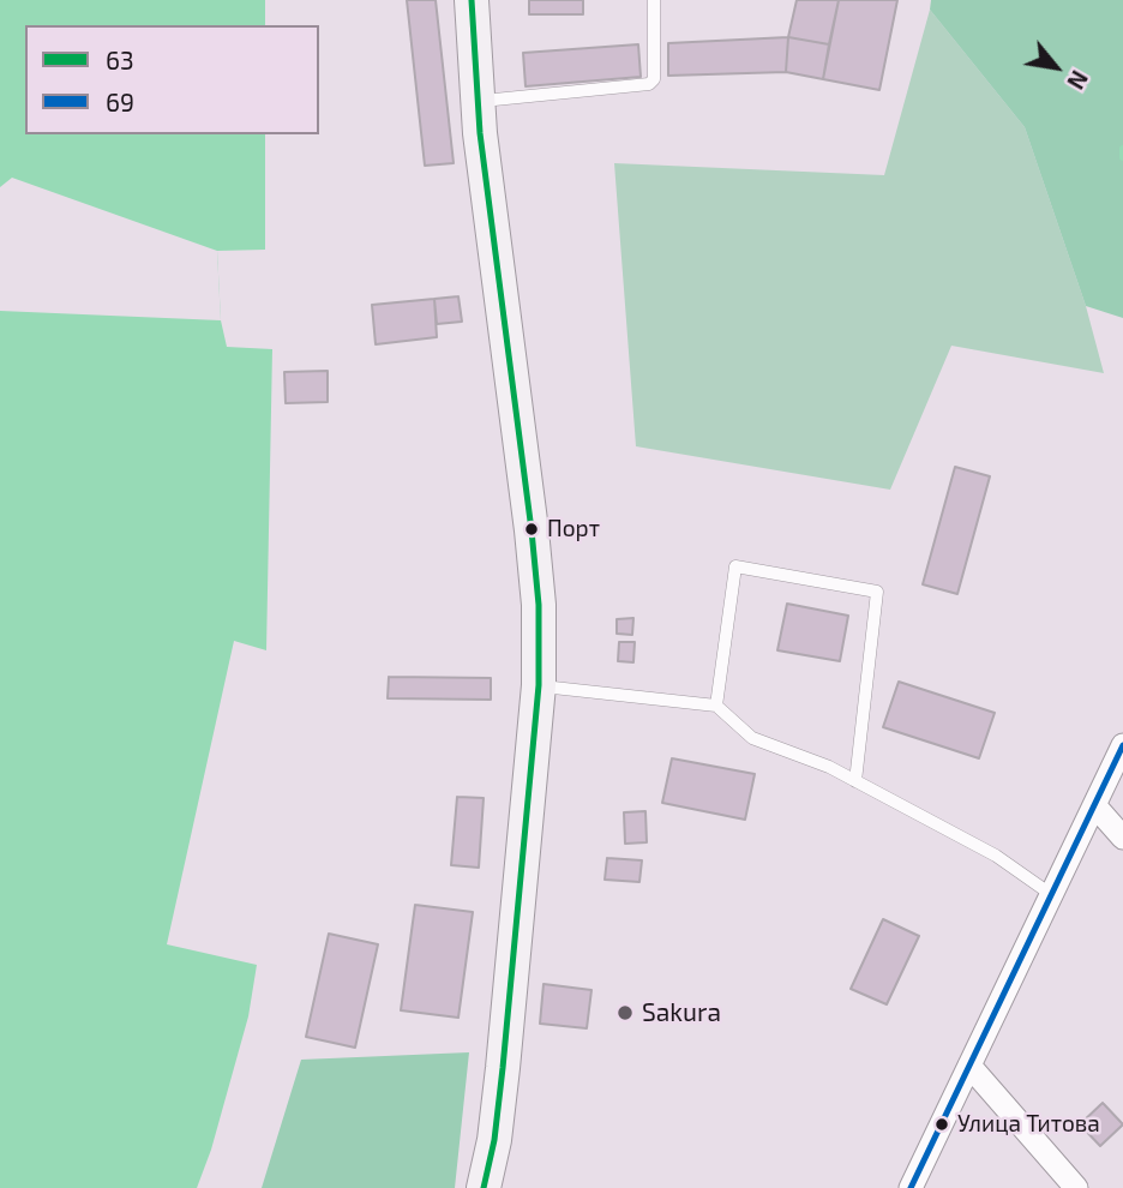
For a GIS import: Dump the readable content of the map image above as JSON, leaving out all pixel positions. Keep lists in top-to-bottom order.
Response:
{
  "places": ["Порт", "Sakura", "Улица Титова"],
  "lines": ["transit line 63", "transit line 69"],
  "legend": ["63", "69"],
  "north": "bottom right"
}
